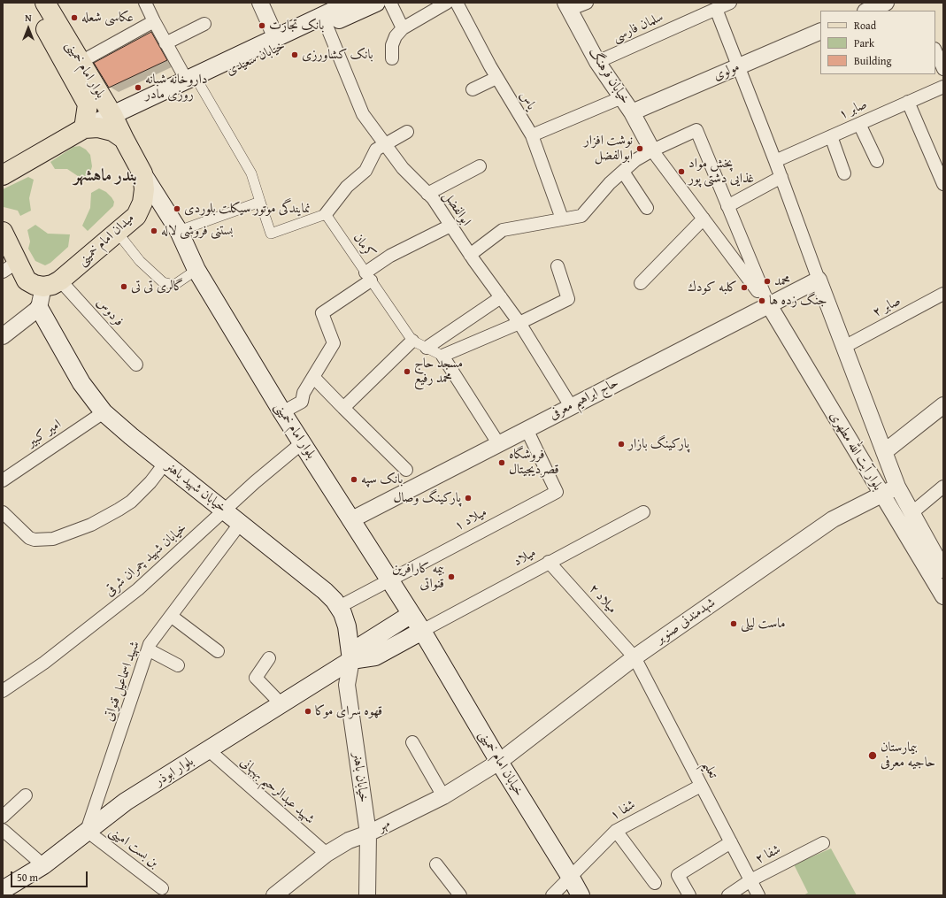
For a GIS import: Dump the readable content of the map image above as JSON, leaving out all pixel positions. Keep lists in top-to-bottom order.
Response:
{
  "streets": {
    "main road": [
      "خیابان سعیدی",
      "بلوار امام خمینی",
      "میدان امام خمینی",
      "خیابان شهید باهنر",
      "خیابان امام خمینی",
      "بلوار ابوذر"
    ],
    "street": [
      "سلمان فارسی",
      "مولوی",
      "خیابان فرهنگ",
      "یاس",
      "صابر ۱",
      "ابوالفضل",
      "کرمان",
      "صابر ۲",
      "فردوس",
      "حاج ابراهیم معرفی",
      "امیر کبیر",
      "بلوار آیت الله مطهری",
      "میلاد ۱",
      "میلاد",
      "خیابان شهید چمران شرقی",
      "میلاد ۲",
      "شهدمندنی صنوبر",
      "شهید اسماعیل قنواتی",
      "تعلیم",
      "خیابان باهنر",
      "شهید عبدالرحیم بهبهانی",
      "شفا ۱",
      "مهر",
      "بن بست امینی",
      "شفا ۲"
    ]
  },
  "crossings": [
    ["سلمان فارسی", "خیابان فرهنگ"],
    ["خیابان سعیدی", "بلوار امام خمینی"],
    ["خیابان سعیدی", "ابوالفضل"],
    ["خیابان سعیدی", "میدان امام خمینی"],
    ["بلوار امام خمینی", "میدان امام خمینی"],
    ["بلوار امام خمینی", "حاج ابراهیم معرفی"],
    ["بلوار امام خمینی", "میلاد ۱"],
    ["بلوار امام خمینی", "میلاد"],
    ["بلوار امام خمینی", "خیابان شهید چمران شرقی"],
    ["بلوار امام خمینی", "خیابان امام خمینی"],
    ["مولوی", "خیابان فرهنگ"],
    ["ابوالفضل", "حاج ابراهیم معرفی"],
    ["میدان امام خمینی", "فردوس"],
    ["صابر ۲", "بلوار آیت الله مطهری"],
    ["حاج ابراهیم معرفی", "بلوار آیت الله مطهری"],
    ["حاج ابراهیم معرفی", "میلاد ۱"],
    ["امیر کبیر", "خیابان شهید باهنر"],
    ["بلوار آیت الله مطهری", "شهدمندنی صنوبر"],
    ["خیابان شهید باهنر", "میلاد ۱"],
    ["خیابان شهید باهنر", "خیابان شهید چمران شرقی"],
    ["خیابان شهید باهنر", "شهید اسماعیل قنواتی"],
    ["خیابان شهید باهنر", "بلوار ابوذر"],
    ["خیابان شهید باهنر", "خیابان باهنر"],
    ["میلاد", "میلاد ۲"],
    ["میلاد", "خیابان امام خمینی"],
    ["میلاد ۲", "شهدمندنی صنوبر"],
    ["میلاد ۲", "تعلیم"],
    ["شهدمندنی صنوبر", "خیابان امام خمینی"],
    ["شهدمندنی صنوبر", "تعلیم"],
    ["شهدمندنی صنوبر", "مهر"],
    ["شهید اسماعیل قنواتی", "بلوار ابوذر"],
    ["شهید اسماعیل قنواتی", "بن بست امینی"],
    ["خیابان امام خمینی", "شفا ۱"],
    ["خیابان امام خمینی", "مهر"],
    ["تعلیم", "شفا ۱"],
    ["تعلیم", "شفا ۲"],
    ["بلوار ابوذر", "خیابان باهنر"],
    ["بلوار ابوذر", "شهید عبدالرحیم بهبهانی"],
    ["بلوار ابوذر", "بن بست امینی"],
    ["خیابان باهنر", "مهر"],
    ["شهید عبدالرحیم بهبهانی", "مهر"]
  ],
  "districts": ["بندر ماهشهر"],
  "places": [
    "عکاسی شعله",
    "بانک تجارت",
    "بانک کشاورزی",
    "داروخانه شبانه روزی مادر",
    "نوشت افزار ابوالفضل",
    "پخش مواد غذایی دشتی پور",
    "نمایندگی موتور سیکلت بلوردی",
    "بستنی فروشی لاله",
    "محمد",
    "گالری تی تی",
    "كلبه كودك",
    "جنگ زده ها",
    "مسجد حاج محمد رفیع",
    "پارکینگ بازار",
    "فروشگاه قصردیجیتال",
    "بانک سپه",
    "پارکینگ وصال",
    "بیمه کارافرین قنواتی",
    "ماست لیلی",
    "قهوه سرای موکا",
    "بیمارستان حاجیه معرفی"
  ],
  "legend": ["Road", "Park", "Building"],
  "scale_bar": "50 m",
  "north": "top"
}
